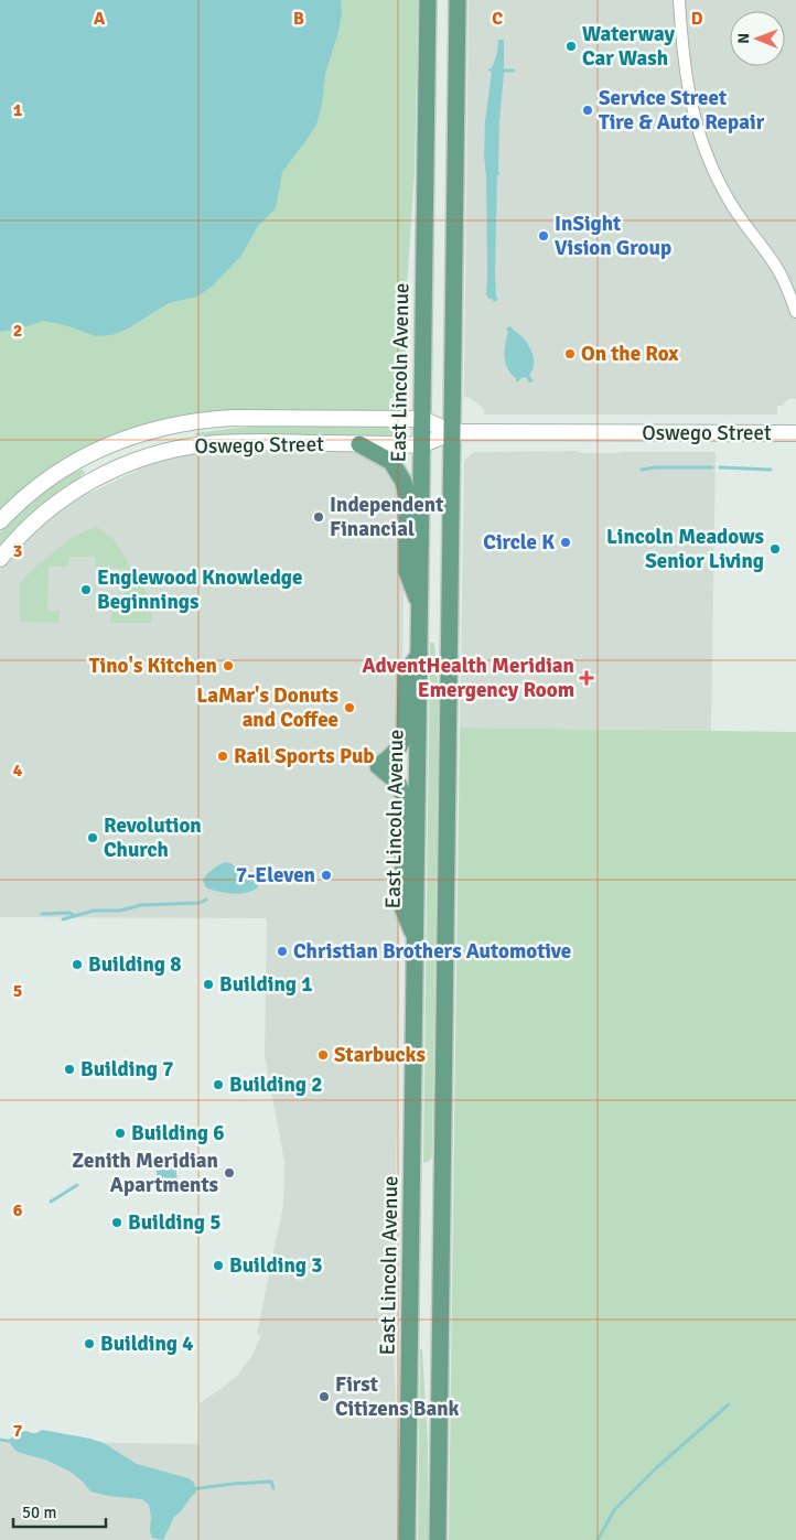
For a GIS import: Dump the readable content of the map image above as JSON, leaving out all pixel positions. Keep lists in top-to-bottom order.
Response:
{
  "streets": {
    "main road": ["East Lincoln Avenue", "Oswego Street"]
  },
  "crossings": [
    ["East Lincoln Avenue", "Oswego Street"]
  ],
  "places": {
    "other": [
      "Waterway Car Wash",
      "Service Street Tire & Auto Repair",
      "InSight Vision Group",
      "On the Rox",
      "Independent Financial",
      "Circle K",
      "Lincoln Meadows Senior Living",
      "Englewood Knowledge Beginnings",
      "Tino's Kitchen",
      "LaMar's Donuts and Coffee",
      "Rail Sports Pub",
      "Revolution Church",
      "7-Eleven",
      "Christian Brothers Automotive",
      "Building 8",
      "Building 1",
      "Starbucks",
      "Building 7",
      "Building 2",
      "Building 6",
      "Zenith Meridian Apartments",
      "Building 5",
      "Building 3",
      "Building 4",
      "First Citizens Bank"
    ],
    "health": ["AdventHealth Meridian Emergency Room"]
  },
  "scale_bar": "50 m",
  "north": "left",
  "grid": {
    "columns": [
      "A",
      "B",
      "C",
      "D"
    ],
    "rows": [
      "1",
      "2",
      "3",
      "4",
      "5",
      "6",
      "7"
    ]
  }
}
